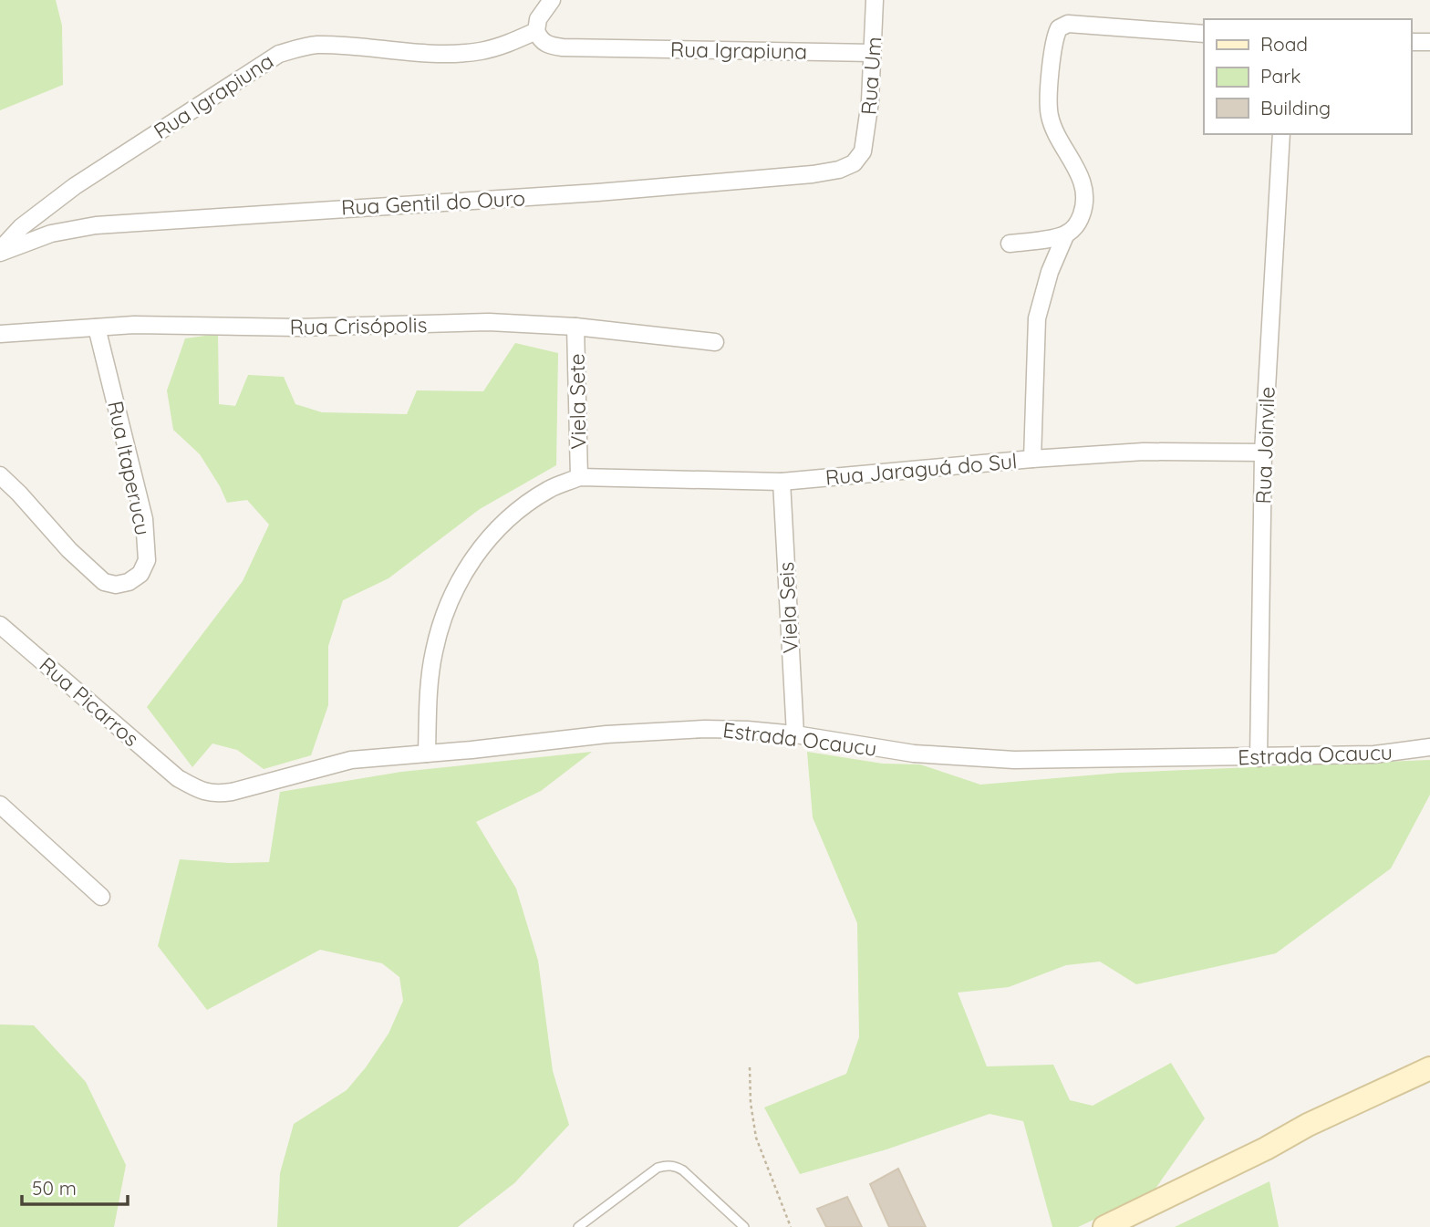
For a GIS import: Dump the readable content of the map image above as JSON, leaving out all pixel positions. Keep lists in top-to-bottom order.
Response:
{
  "streets": {
    "street": [
      "Rua Igrapiuna",
      "Rua Um",
      "Rua Gentil do Ouro",
      "Rua Crisópolis",
      "Viela Sete",
      "Rua Joinvile",
      "Rua Itaperucu",
      "Rua Jaraguá do Sul",
      "Viela Seis",
      "Rua Picarros",
      "Estrada Ocaucu"
    ]
  },
  "crossings": [
    ["Rua Igrapiuna", "Rua Um"],
    ["Rua Igrapiuna", "Rua Gentil do Ouro"],
    ["Rua Um", "Rua Gentil do Ouro"],
    ["Rua Crisópolis", "Viela Sete"],
    ["Rua Crisópolis", "Rua Itaperucu"],
    ["Viela Sete", "Rua Jaraguá do Sul"],
    ["Rua Joinvile", "Rua Jaraguá do Sul"],
    ["Rua Joinvile", "Estrada Ocaucu"],
    ["Rua Jaraguá do Sul", "Viela Seis"],
    ["Viela Seis", "Estrada Ocaucu"],
    ["Rua Picarros", "Estrada Ocaucu"]
  ],
  "legend": ["Road", "Park", "Building"],
  "scale_bar": "50 m"
}
